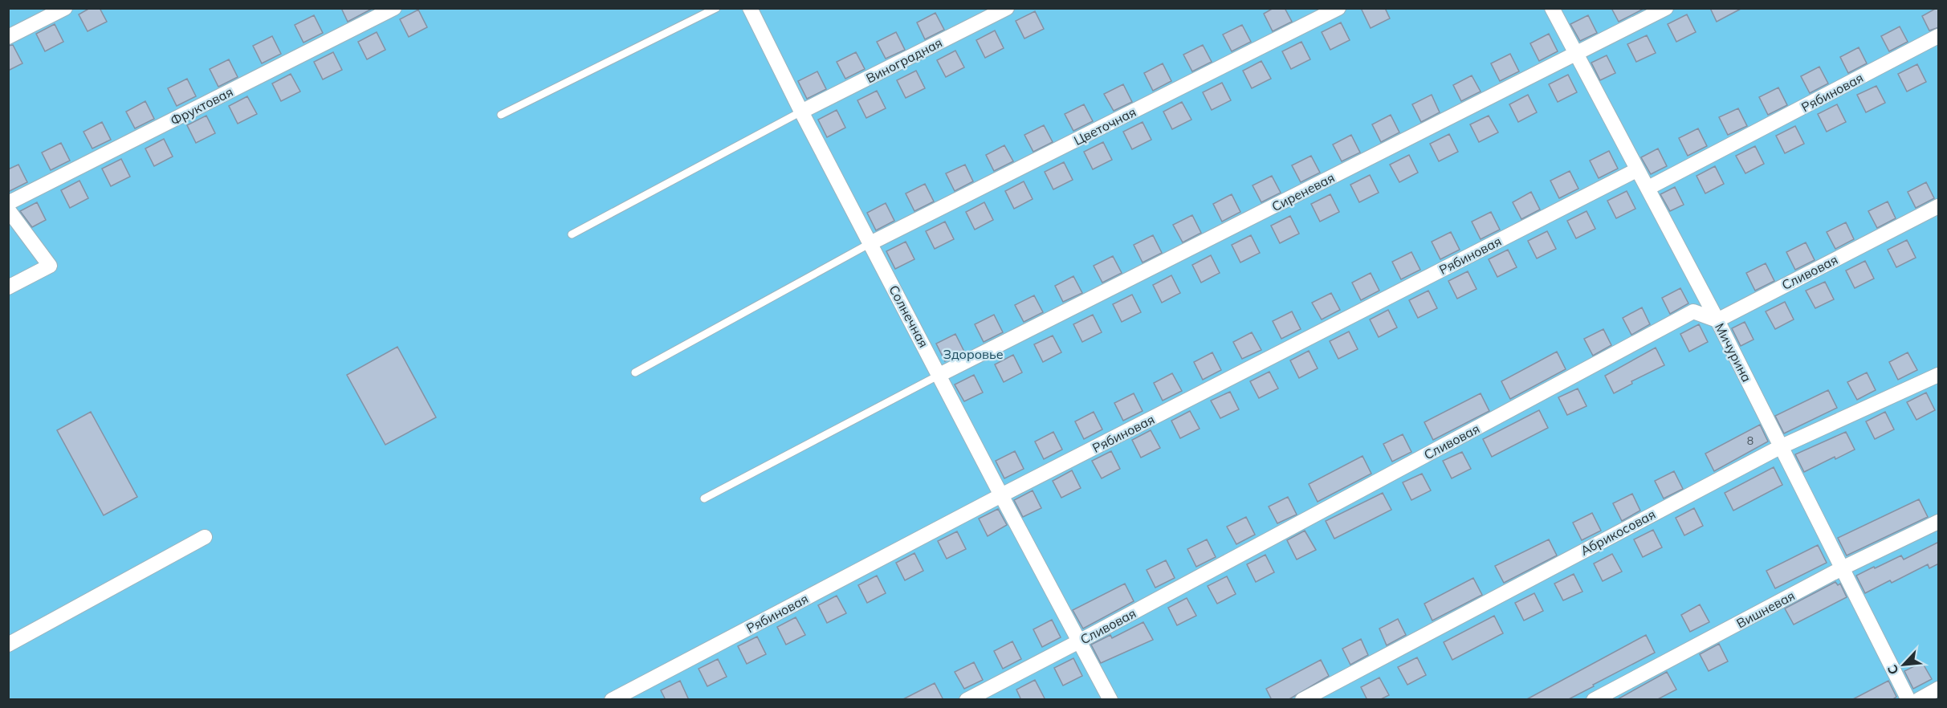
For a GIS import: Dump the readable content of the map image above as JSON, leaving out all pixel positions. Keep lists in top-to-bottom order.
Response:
{
  "streets": {
    "street": [
      "Виноградная",
      "Рябиновая",
      "Фруктовая",
      "Цветочная",
      "Сиреневая",
      "Сливовая",
      "Солнечная",
      "Мичурина",
      "Абрикосовая",
      "Вишневая"
    ]
  },
  "crossings": [
    ["Виноградная", "Солнечная"],
    ["Рябиновая", "Солнечная"],
    ["Рябиновая", "Мичурина"],
    ["Цветочная", "Солнечная"],
    ["Сиреневая", "Солнечная"],
    ["Сиреневая", "Мичурина"],
    ["Сливовая", "Солнечная"],
    ["Сливовая", "Мичурина"],
    ["Мичурина", "Абрикосовая"],
    ["Мичурина", "Вишневая"]
  ],
  "parks": ["Здоровье"],
  "house_numbers": ["8"],
  "north": "bottom left"
}
